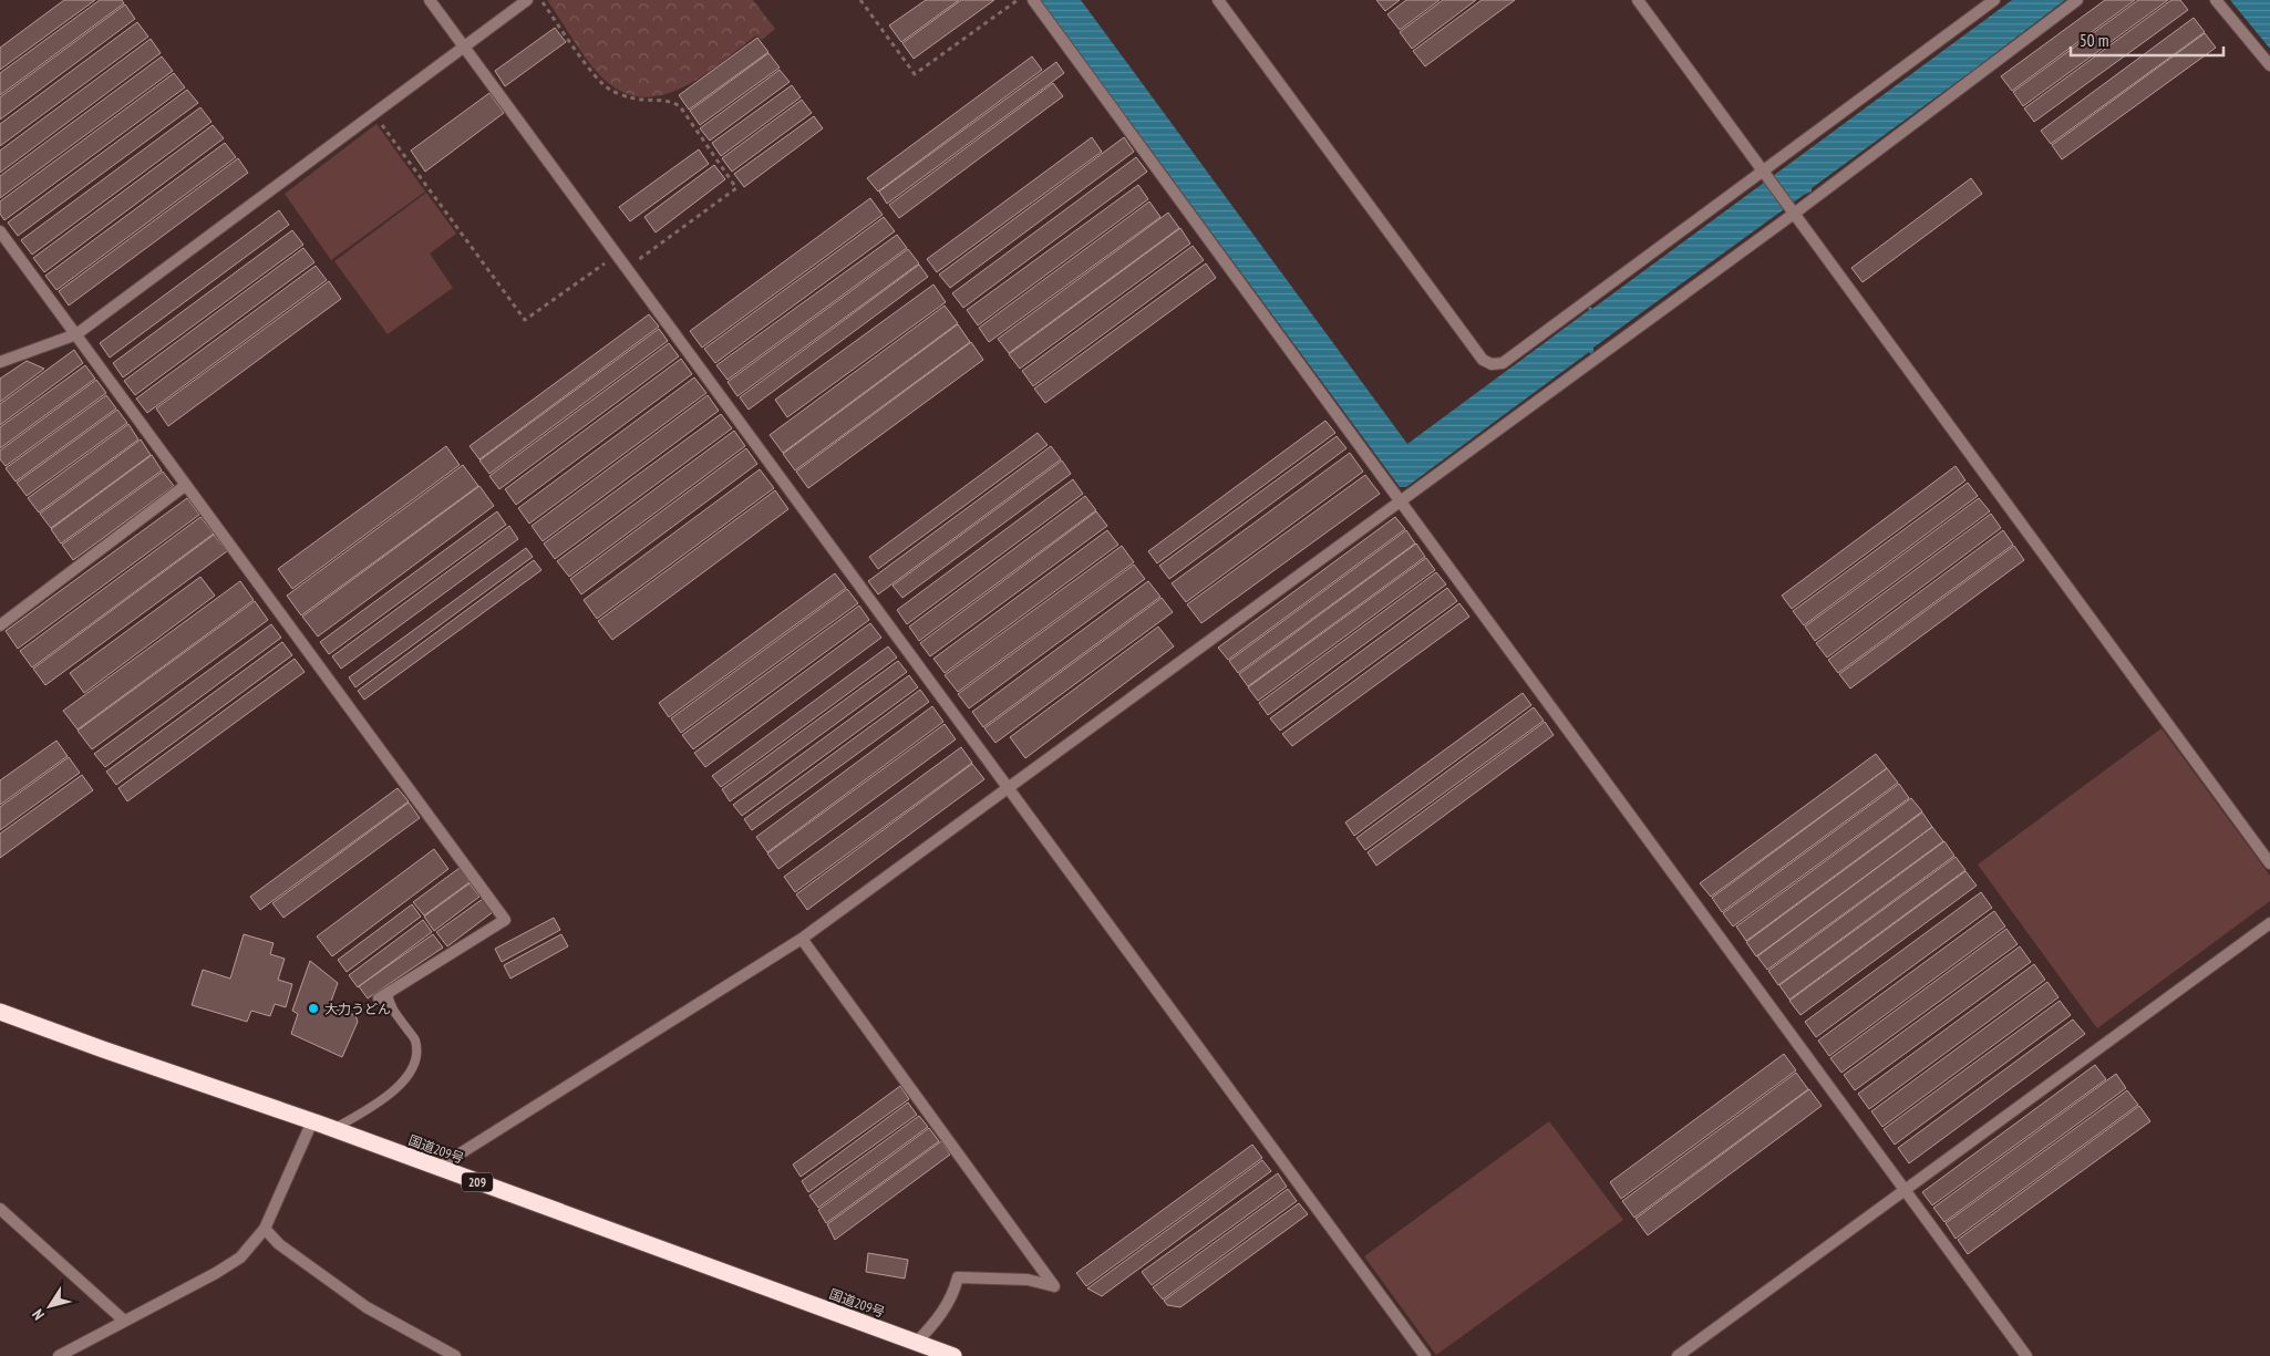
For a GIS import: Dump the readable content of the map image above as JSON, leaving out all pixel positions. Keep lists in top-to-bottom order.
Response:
{
  "streets": {
    "highway": ["国道209号", "209"]
  },
  "places": ["大力うどん"],
  "scale_bar": "50 m",
  "north": "bottom left"
}
